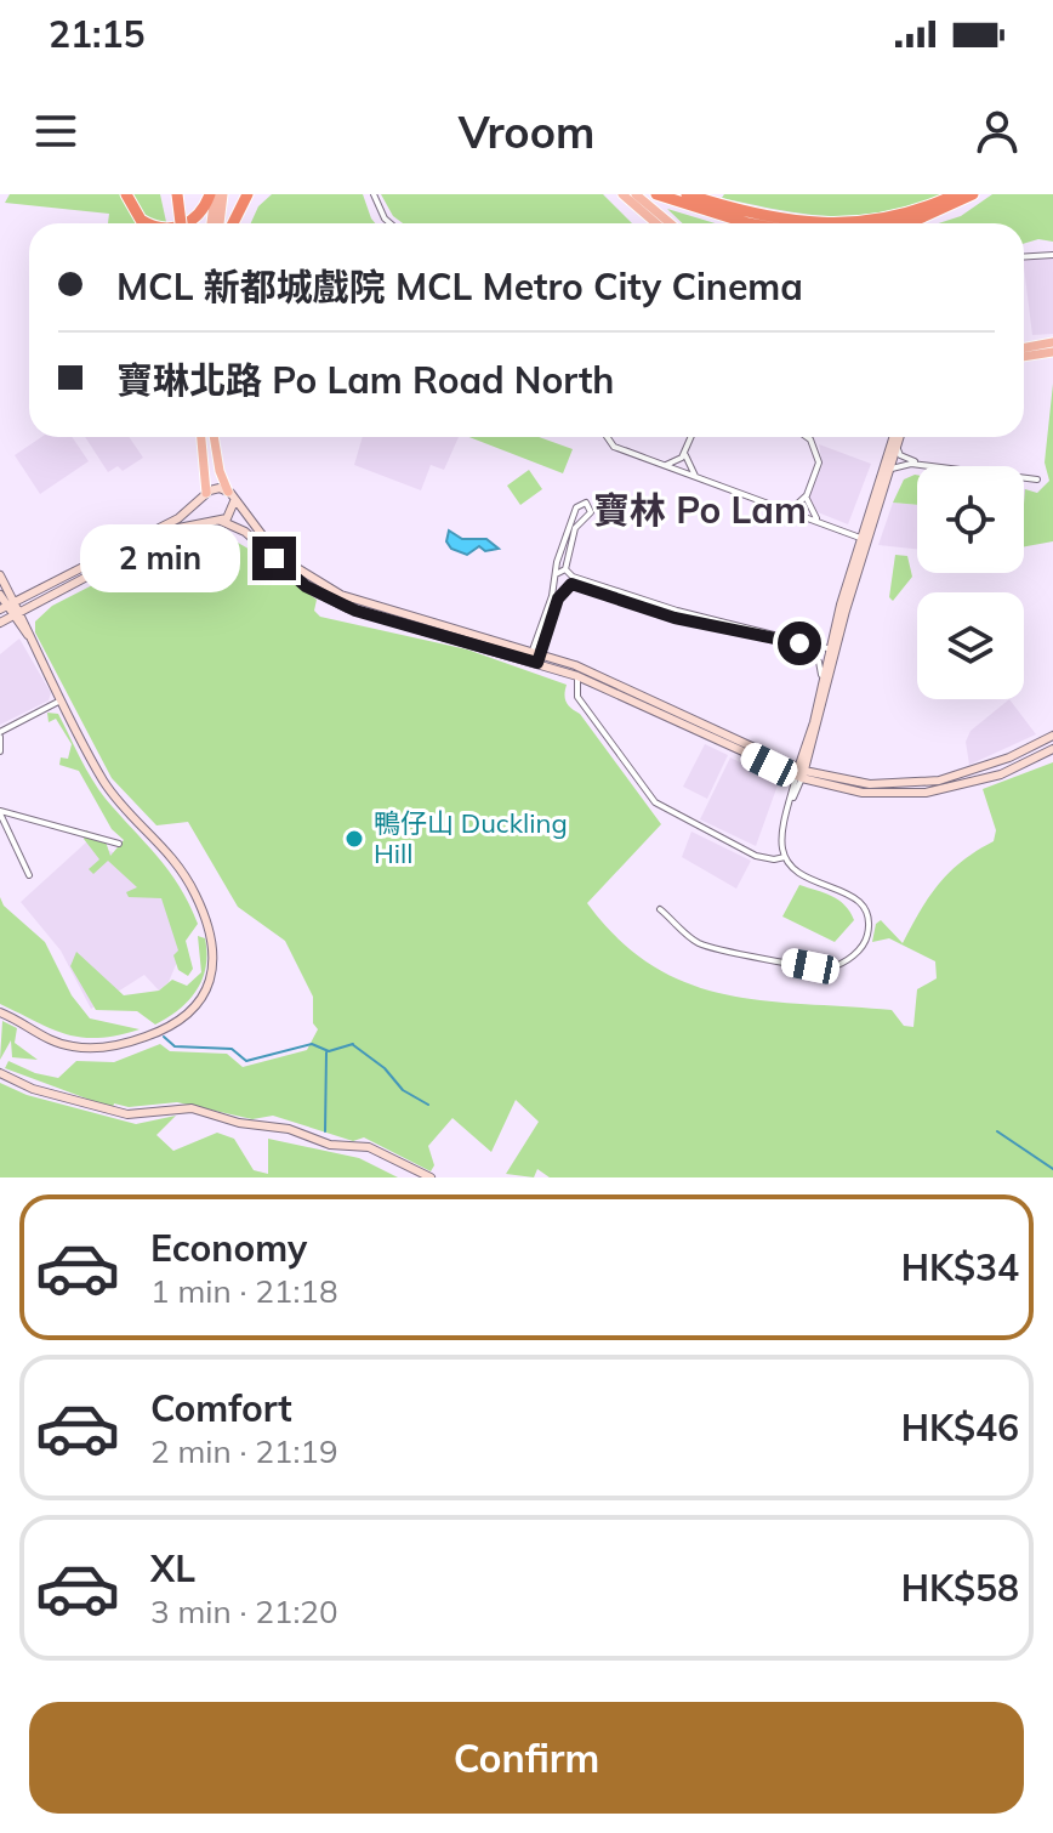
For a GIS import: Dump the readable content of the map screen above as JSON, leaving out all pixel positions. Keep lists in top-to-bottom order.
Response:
{
  "districts": ["寶林 Po Lam"],
  "places": ["鴨仔山 Duckling Hill"],
  "page": {
    "status": "21:15",
    "header": "Vroom",
    "banner": ["MCL 新都城戲院 MCL Metro City Cinema", "寶琳北路 Po Lam Road North"],
    "bubble": "2 min",
    "list": [
      {
        "name": "Economy",
        "note": "1 min · 21:18",
        "value": "HK$34"
      },
      {
        "name": "Comfort",
        "note": "2 min · 21:19",
        "value": "HK$46"
      },
      {
        "name": "XL",
        "note": "3 min · 21:20",
        "value": "HK$58"
      }
    ],
    "buttons": "Confirm"
  }
}
